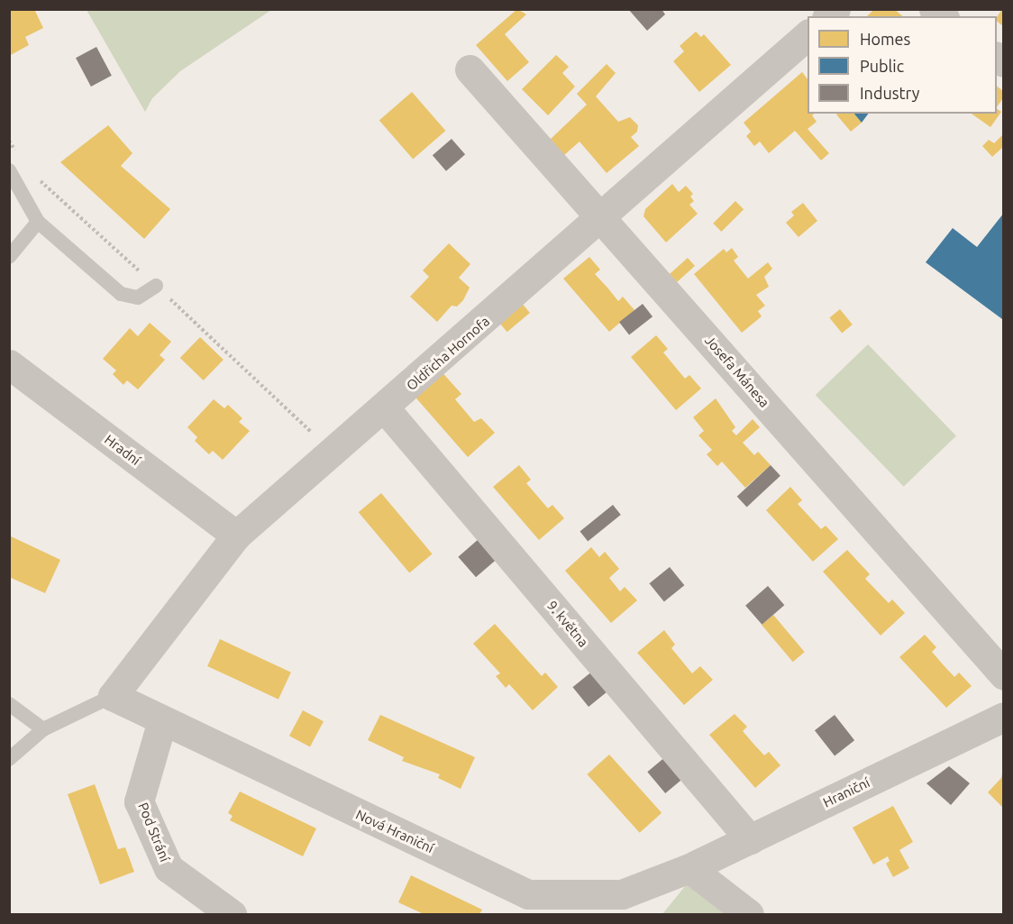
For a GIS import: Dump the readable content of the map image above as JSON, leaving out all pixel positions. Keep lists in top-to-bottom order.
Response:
{
  "streets": {
    "street": [
      "Oldřicha Hornofa",
      "Josefa Mánesa",
      "Hradní",
      "9. května",
      "Hraniční",
      "Nová Hraniční",
      "Pod Strání"
    ]
  },
  "crossings": [
    ["Oldřicha Hornofa", "Josefa Mánesa"],
    ["Oldřicha Hornofa", "Hradní"],
    ["Oldřicha Hornofa", "9. května"],
    ["Oldřicha Hornofa", "Nová Hraniční"],
    ["9. května", "Hraniční"],
    ["Hraniční", "Nová Hraniční"],
    ["Nová Hraniční", "Pod Strání"]
  ],
  "legend": ["Homes", "Public", "Industry"]
}
